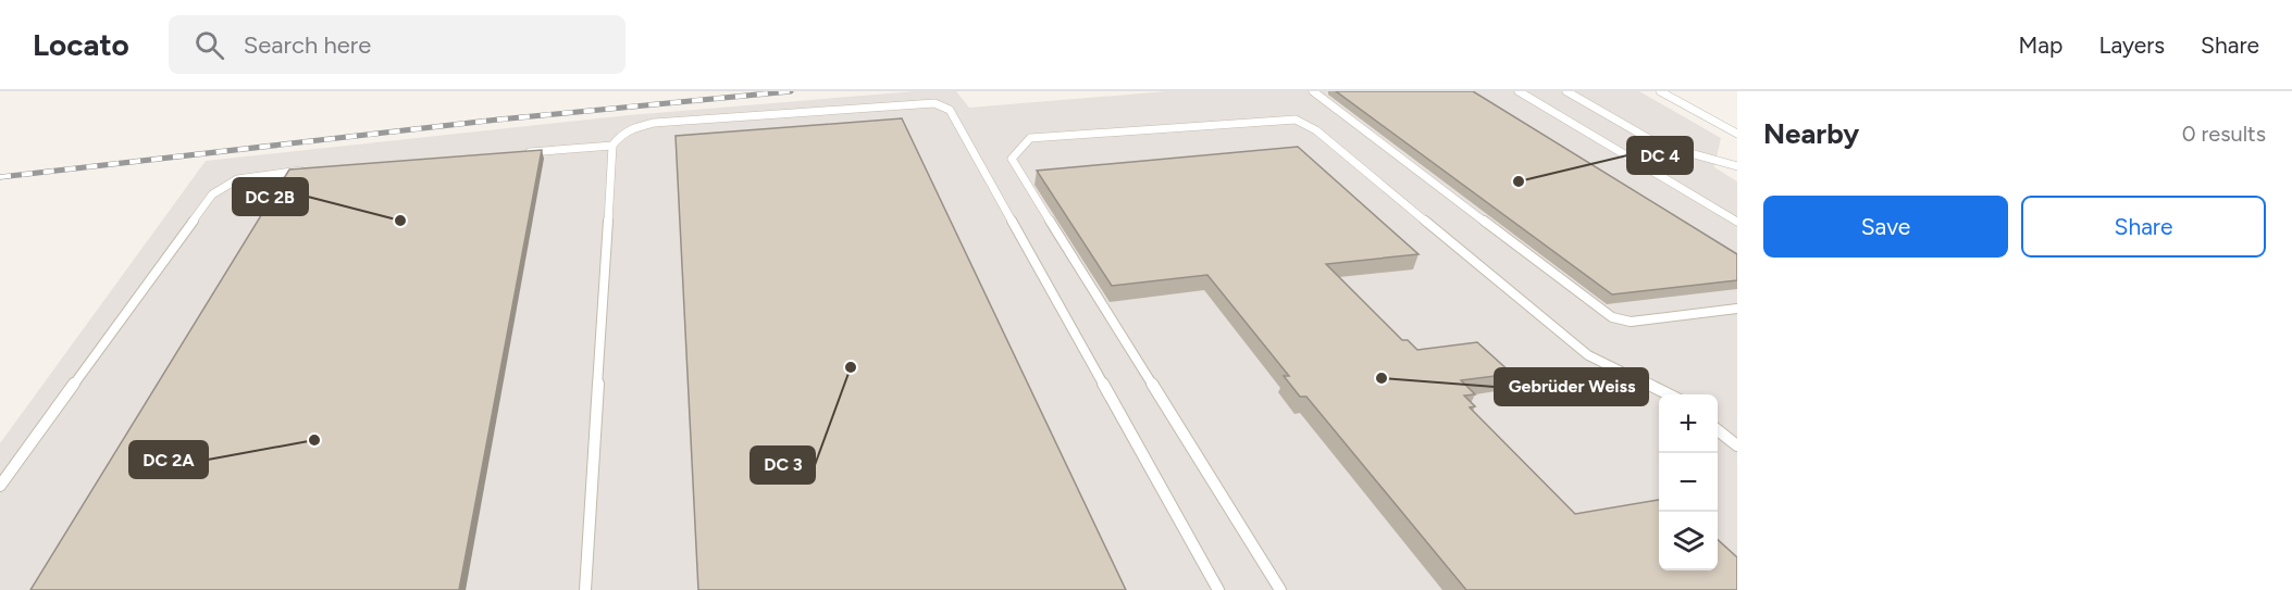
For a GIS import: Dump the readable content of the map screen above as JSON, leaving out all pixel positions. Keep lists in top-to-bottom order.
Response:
{
  "places": [
    "DC 4",
    "DC 2B",
    "DC 3",
    "Gebrüder Weiss",
    "DC 2A"
  ],
  "page": {
    "header": "Locato",
    "search": "Search here",
    "nav": ["Map", "Layers", "Share"],
    "heading": ["Nearby", "0 results"],
    "buttons": ["Save", "Share"],
    "map_buttons": ["+", "−"]
  }
}
